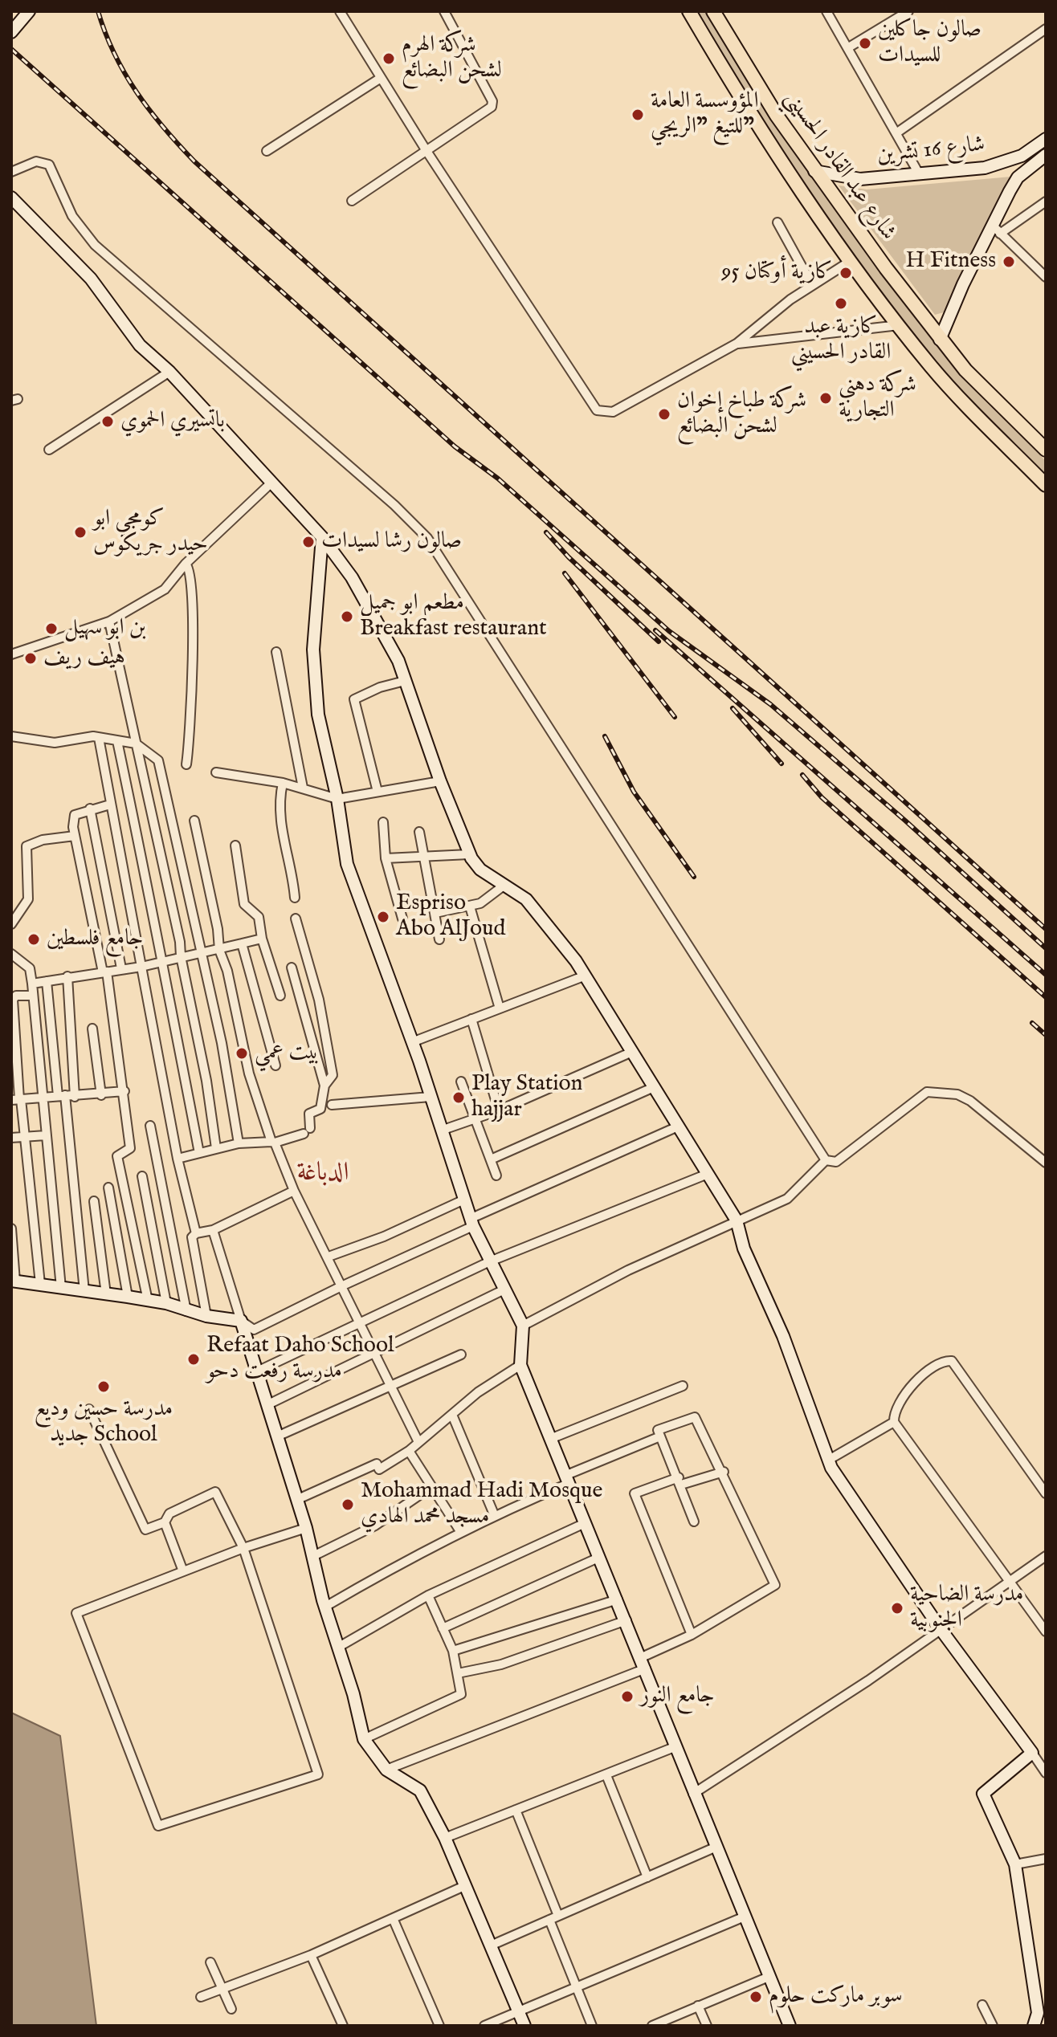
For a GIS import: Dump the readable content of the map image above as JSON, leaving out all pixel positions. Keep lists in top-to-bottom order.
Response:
{
  "streets": {
    "main road": ["شارع عبد القادر الحسيني"],
    "street": ["شارع 16 تشرين"]
  },
  "crossings": [
    ["شارع 16 تشرين", "شارع عبد القادر الحسيني"]
  ],
  "districts": ["الدباغة"],
  "places": [
    "صالون جاكلين للسيدات",
    "شركة الهرم لشحن البضائع",
    "المؤوسسة العامة للتيغ \"الريجي\"",
    "H Fitness",
    "كازية أوكتان 95",
    "كازية عبد القادر الحسيني",
    "شركة دهني التجارية",
    "شركة طباخ إخوان لشحن البضائع",
    "باتسيري الحموي",
    "كومجي ابو حيدر جريكوس",
    "صالون رشا لسيدات",
    "مطعم ابو جميل Breakfast restaurant",
    "بن ابو سهيل",
    "هيف ريف",
    "Espriso Abo AlJoud",
    "جامع فلسطين",
    "بيت عمي",
    "Play Station hajjar",
    "Refaat Daho School مدرسة رفعت دحو",
    "مدرسة حسين وديع جديد School",
    "Mohammad Hadi Mosque مسجد محمد الهادي",
    "مدرسة الضاحية الجنوبية",
    "جامع النور",
    "سوبر ماركت حلوم"
  ]
}
